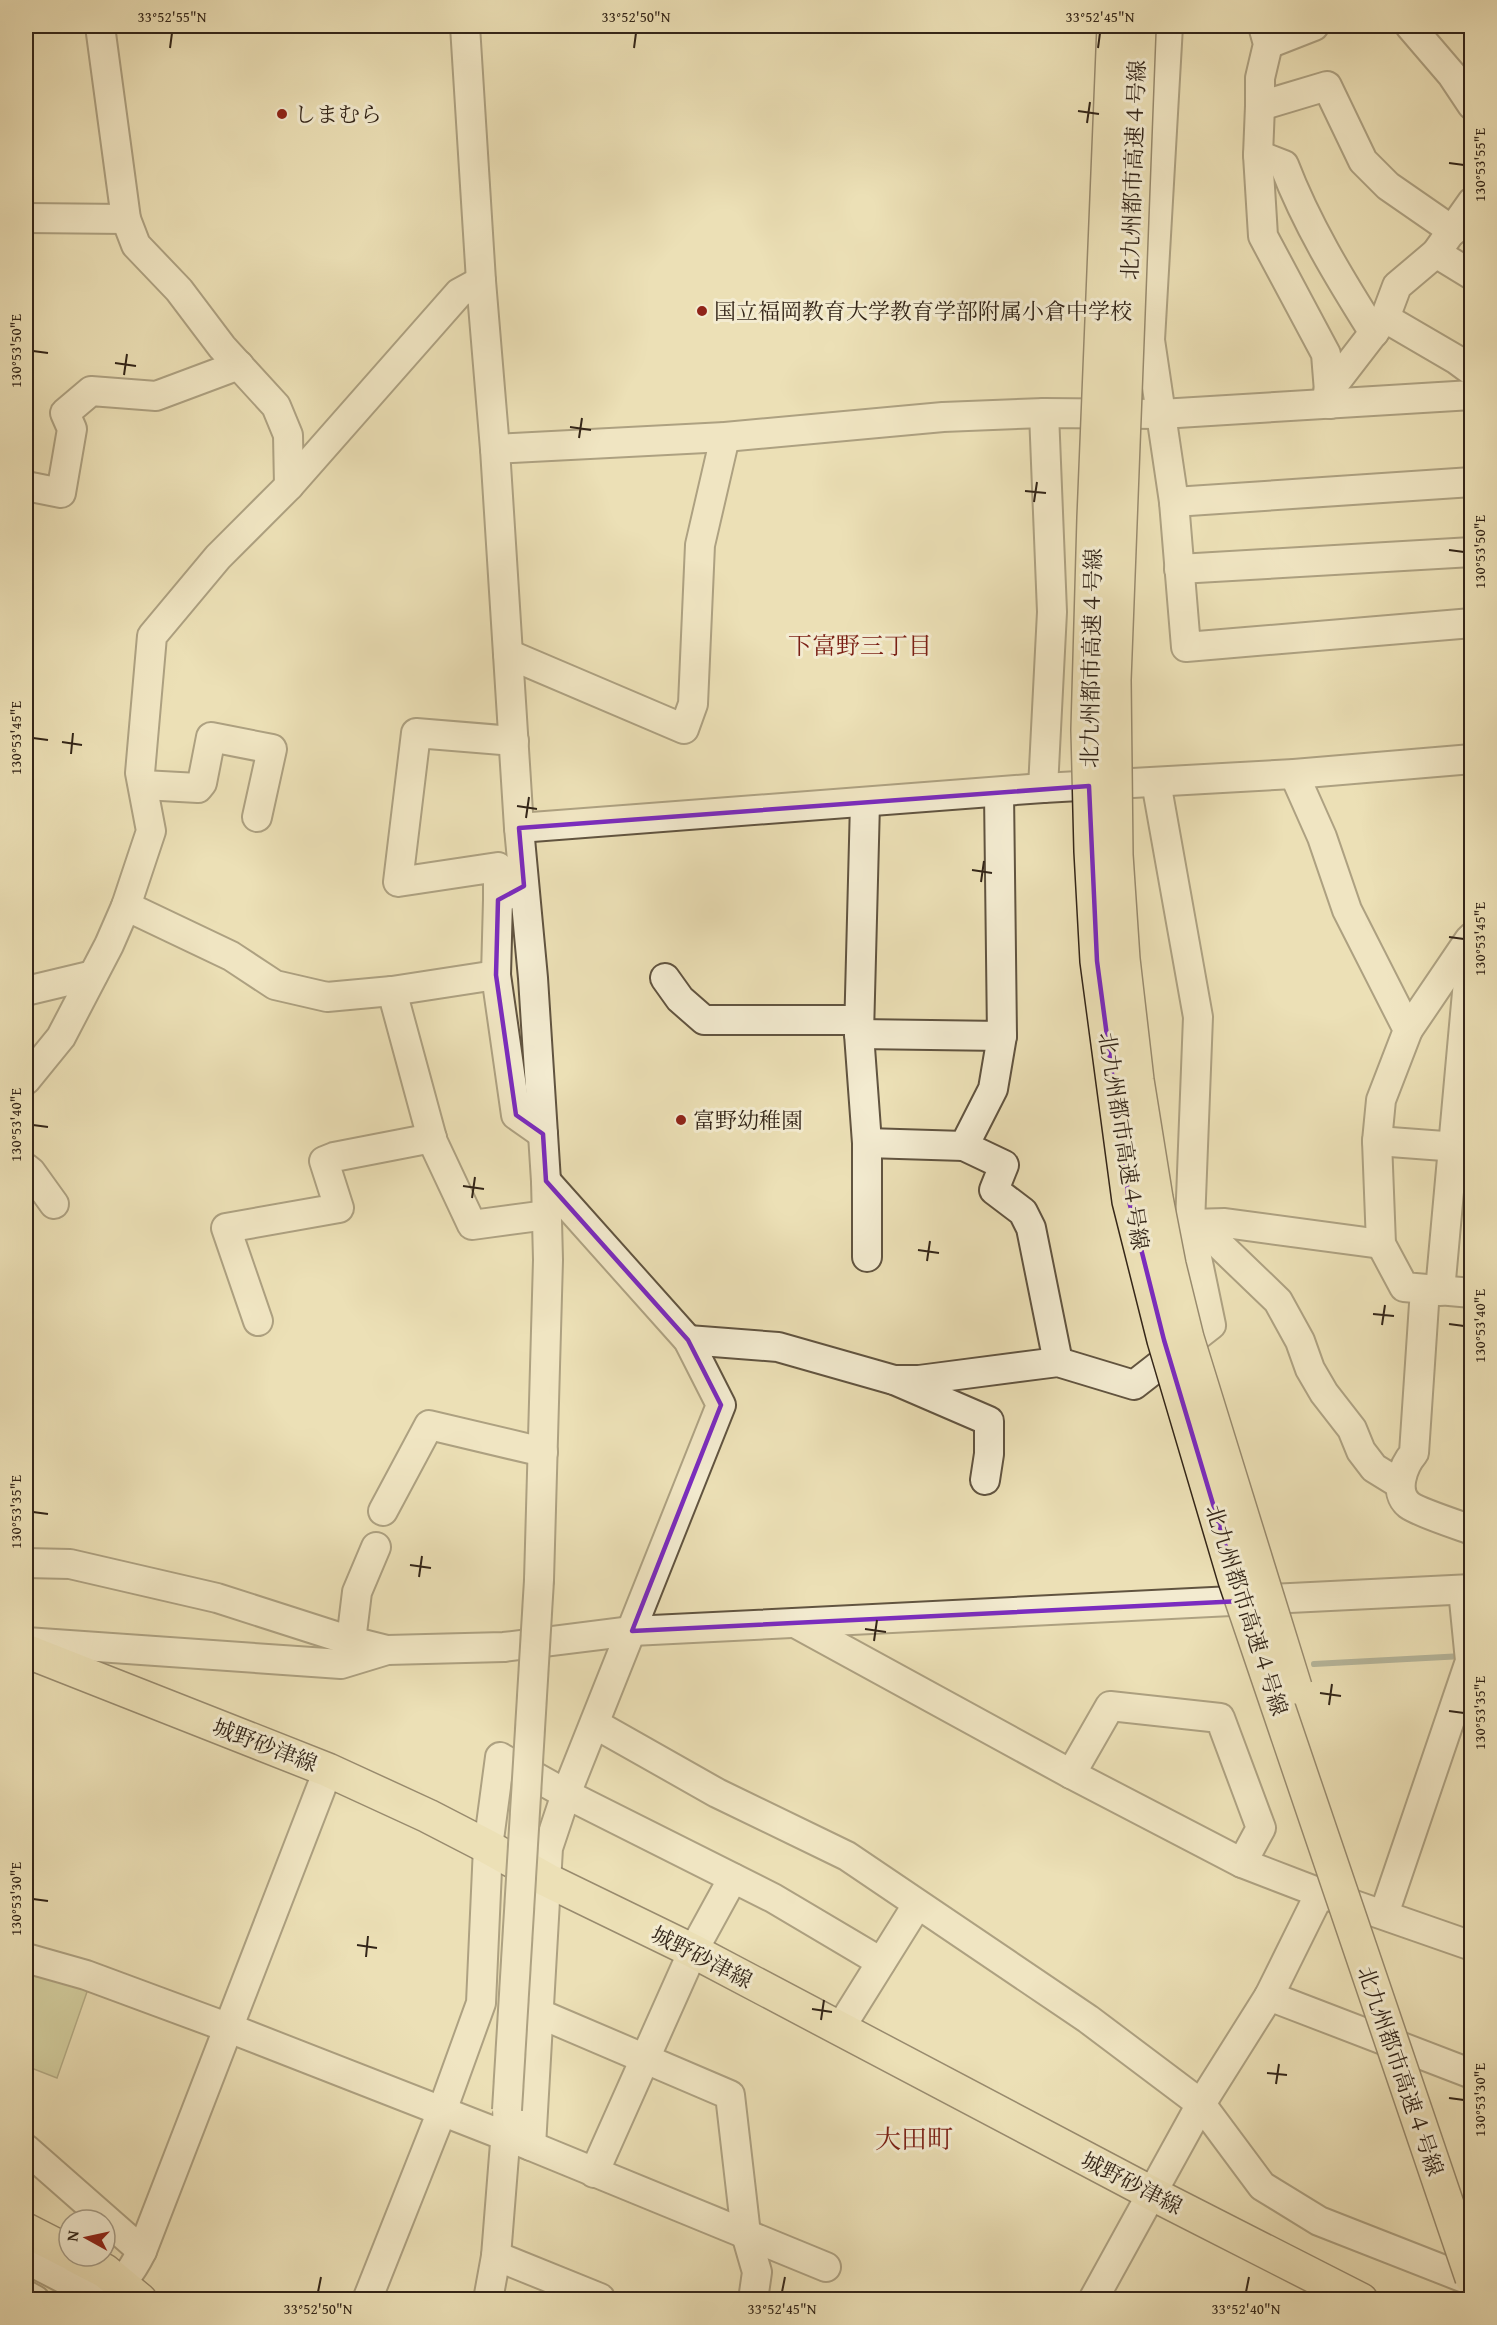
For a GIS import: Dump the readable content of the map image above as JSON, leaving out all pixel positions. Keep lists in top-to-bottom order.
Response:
{
  "streets": {
    "main road": ["北九州都市高速４号線", "城野砂津線"]
  },
  "districts": ["下富野三丁目", "大田町"],
  "places": ["しまむら", "国立福岡教育大学教育学部附属小倉中学校", "富野幼稚園"],
  "north": "left",
  "coordinates": [
    "33°52'55\"N",
    "33°52'50\"N",
    "33°52'45\"N",
    "130°53'55\"E",
    "130°53'50\"E",
    "130°53'45\"E",
    "130°53'40\"E",
    "130°53'35\"E",
    "130°53'30\"E",
    "33°52'40\"N"
  ]
}
